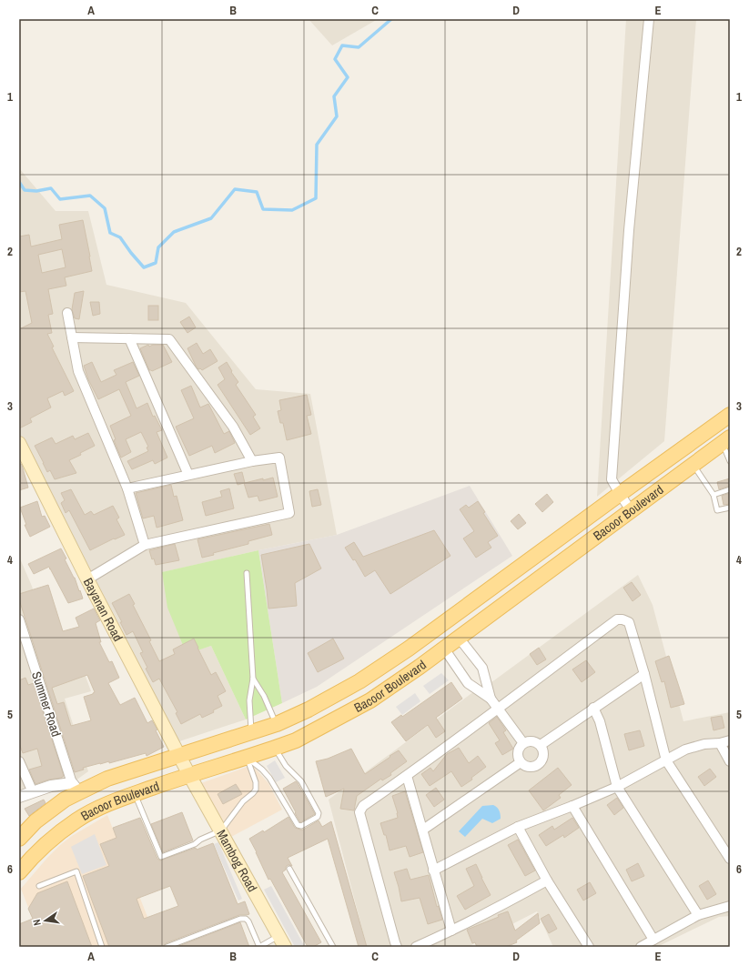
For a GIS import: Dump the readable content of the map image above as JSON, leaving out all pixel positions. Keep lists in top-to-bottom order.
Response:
{
  "streets": {
    "main road": ["Bacoor Boulevard", "Bayanan Road", "Mambog Road"],
    "street": ["Summer Road"]
  },
  "crossings": [
    ["Bacoor Boulevard", "Bayanan Road"],
    ["Bacoor Boulevard", "Summer Road"],
    ["Bacoor Boulevard", "Mambog Road"],
    ["Bayanan Road", "Mambog Road"]
  ],
  "north": "left",
  "grid": {
    "columns": [
      "A",
      "B",
      "C",
      "D",
      "E"
    ],
    "rows": [
      "1",
      "2",
      "3",
      "4",
      "5",
      "6"
    ]
  }
}
